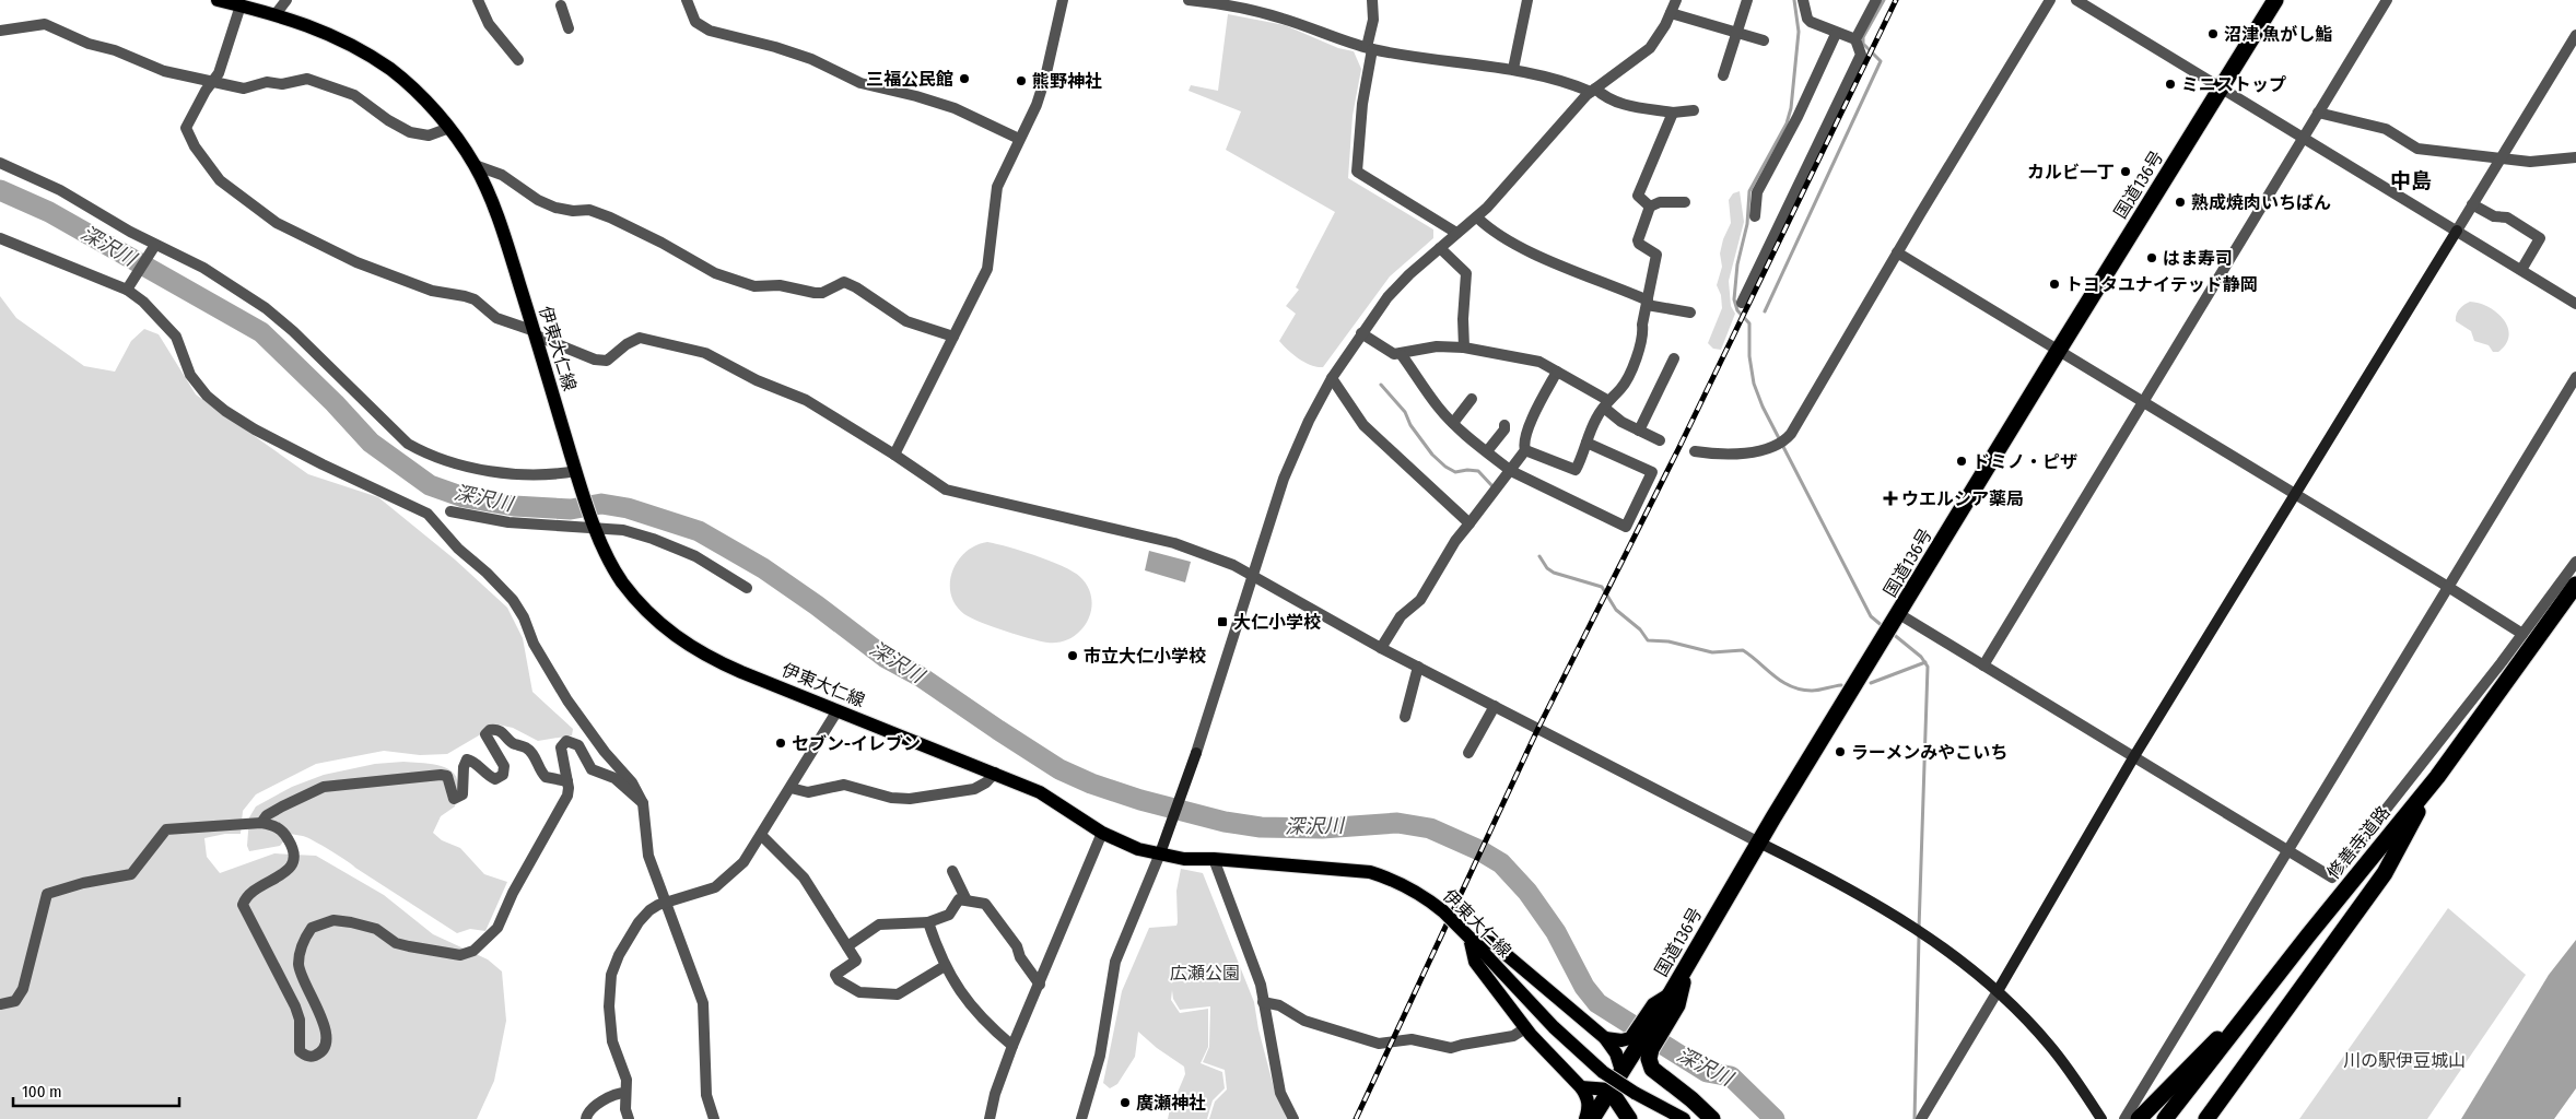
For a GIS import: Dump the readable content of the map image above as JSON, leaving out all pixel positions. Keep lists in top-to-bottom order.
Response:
{
  "streets": {
    "highway": ["国道136号", "修善寺道路"],
    "main road": ["伊東大仁線"]
  },
  "districts": ["中島"],
  "water": ["深沢川"],
  "parks": ["広瀬公園", "川の駅伊豆城山"],
  "places": {
    "other": [
      "沼津 魚がし鮨",
      "三福公民館",
      "熊野神社",
      "ミニストップ",
      "カルビ一丁",
      "熟成焼肉いちばん",
      "はま寿司",
      "トヨタユナイテッド静岡",
      "ドミノ・ピザ",
      "市立大仁小学校",
      "セブン-イレブン",
      "ラーメンみやこいち",
      "廣瀬神社"
    ],
    "health": ["ウエルシア薬局"],
    "transit": ["大仁小学校"]
  },
  "scale_bar": "100 m"
}
